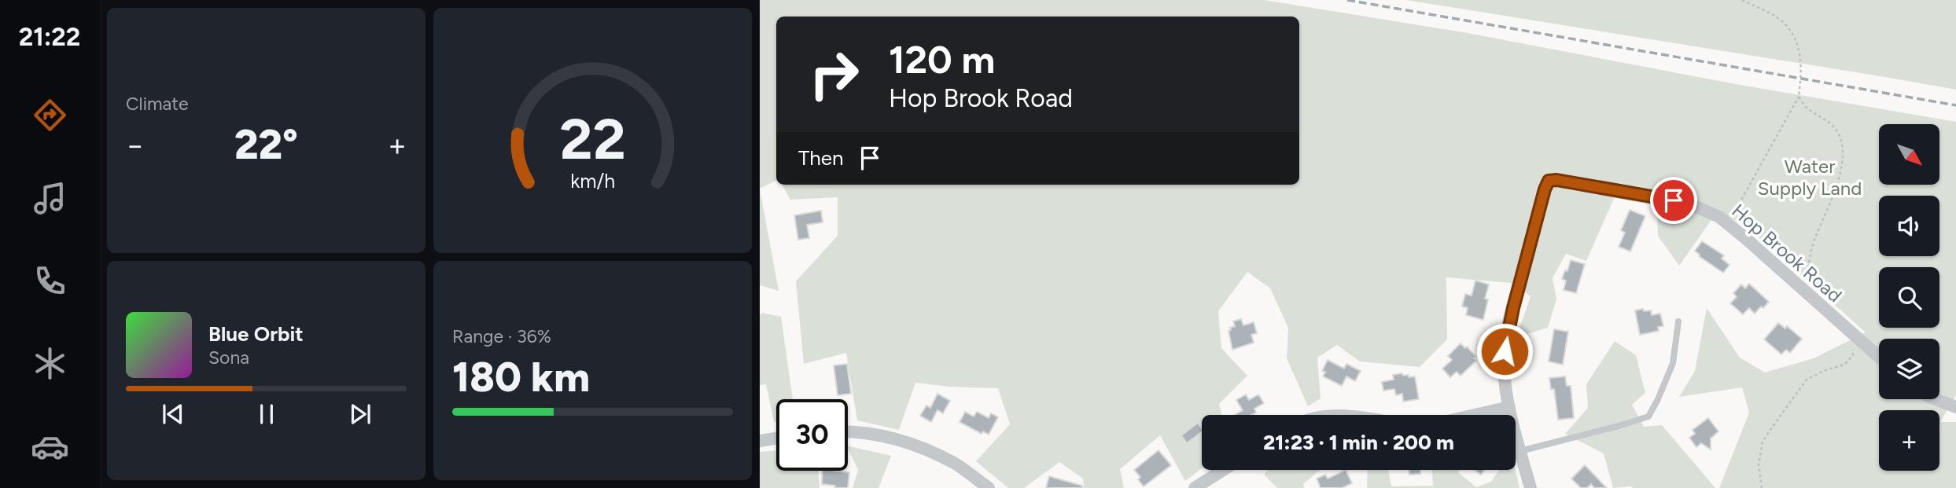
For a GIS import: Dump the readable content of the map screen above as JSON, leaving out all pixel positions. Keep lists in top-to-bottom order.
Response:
{
  "streets": {
    "street": ["Hop Brook Road"]
  },
  "parks": ["Water Supply Land"],
  "north": "bottom right",
  "page": {
    "tabs": "21:22",
    "tile": [
      "Climate",
      ["Range · 36%", "180 km"]
    ],
    "turn": ["120 m", "Hop Brook Road"],
    "heat": ["−", "22°", "+"],
    "map_buttons": "+",
    "then": "Then",
    "song": ["Blue Orbit", "Sona"],
    "limit": "30",
    "trip": "21:23 · 1 min · 200 m",
    "gauge": ["22", "km/h"]
  }
}
